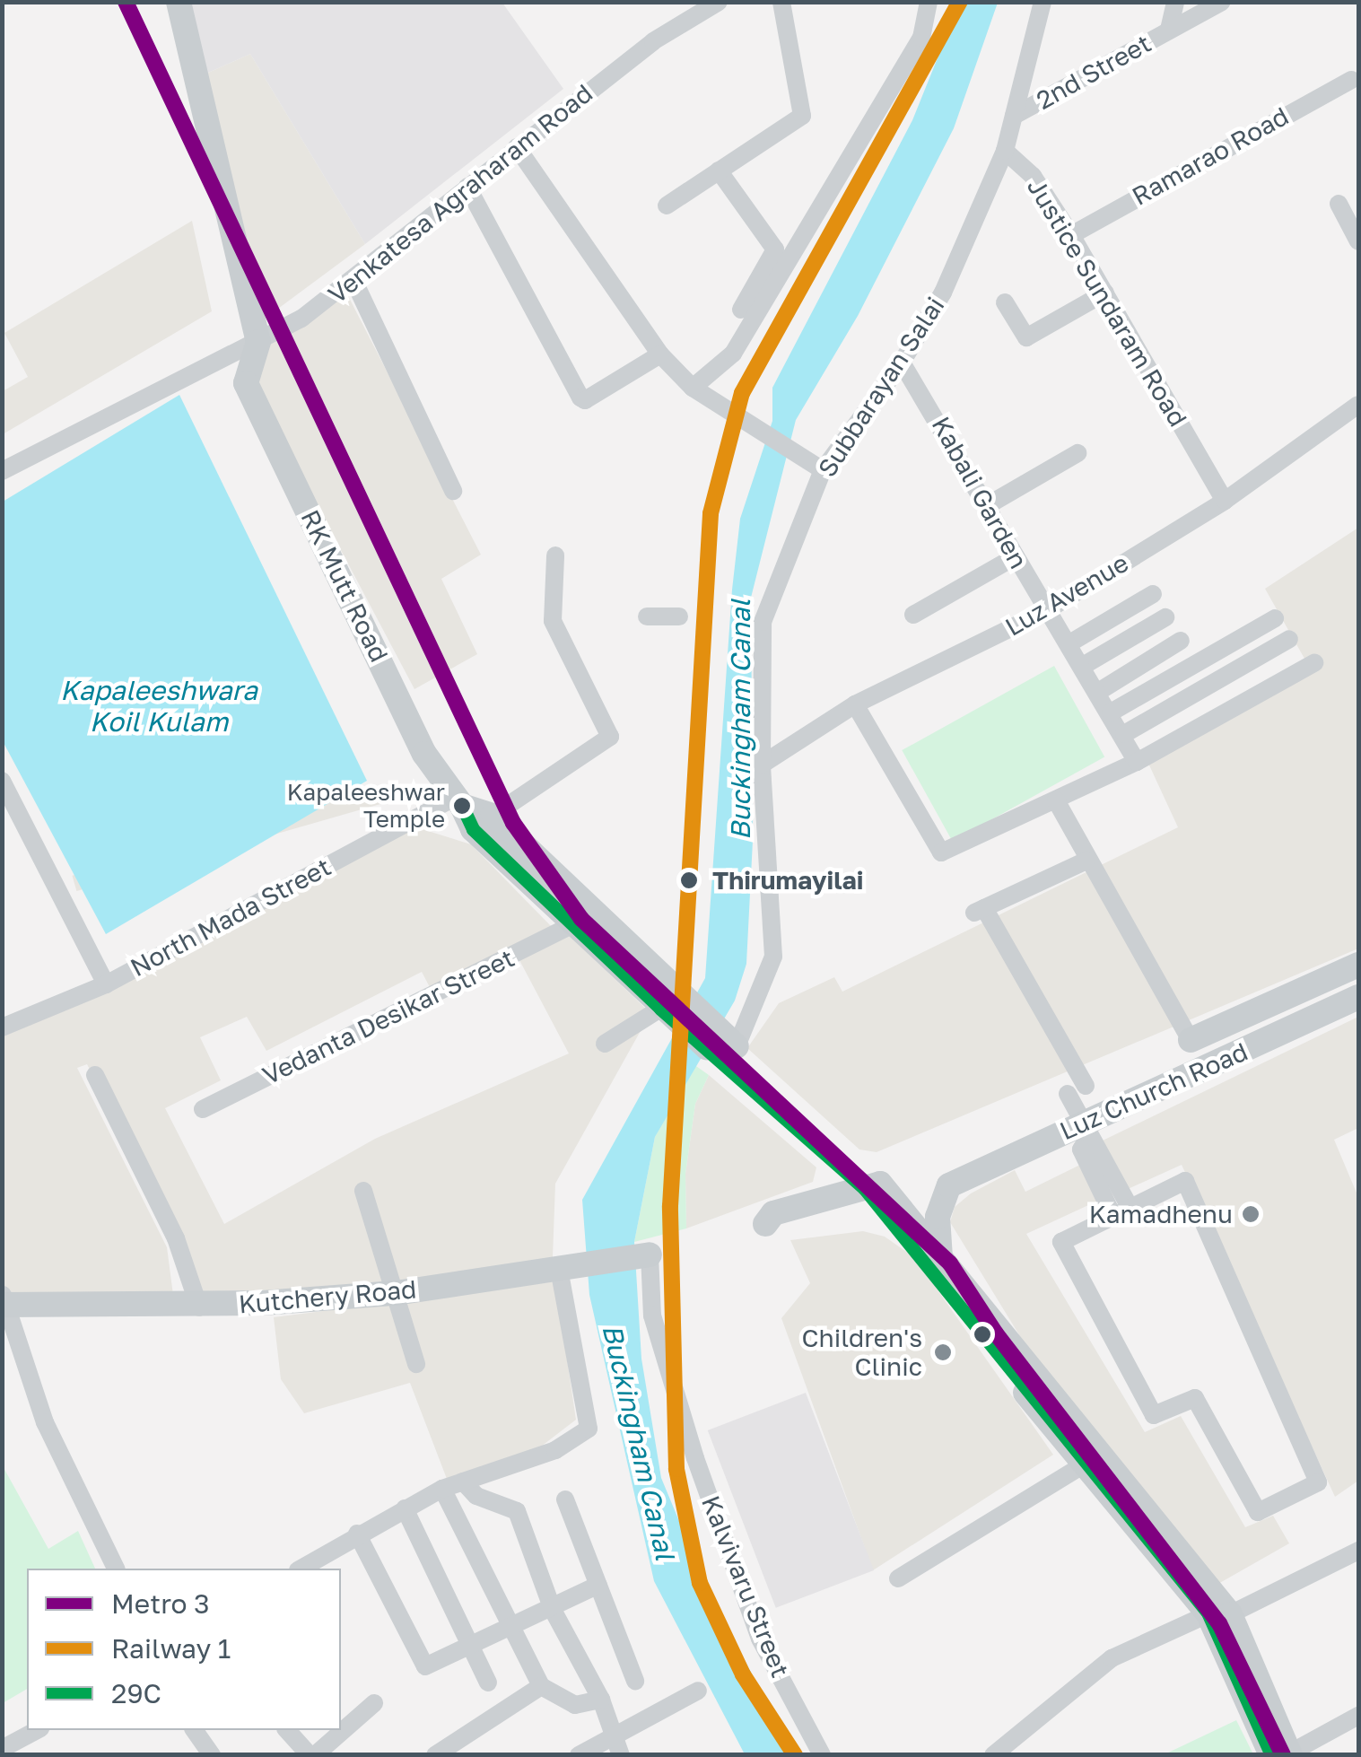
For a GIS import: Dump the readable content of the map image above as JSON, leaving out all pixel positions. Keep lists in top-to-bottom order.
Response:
{
  "streets": {
    "main road": ["RK Mutt Road", "Luz Church Road", "Kutchery Road"],
    "street": [
      "2nd Street",
      "Ramarao Road",
      "Venkatesa Agraharam Road",
      "Justice Sundaram Road",
      "Subbarayan Salai",
      "Kabali Garden",
      "Luz Avenue",
      "North Mada Street",
      "Vedanta Desikar Street",
      "Kalvivaru Street"
    ]
  },
  "crossings": [
    ["Ramarao Road", "Justice Sundaram Road"],
    ["Venkatesa Agraharam Road", "RK Mutt Road"],
    ["Justice Sundaram Road", "Subbarayan Salai"],
    ["Justice Sundaram Road", "Luz Avenue"],
    ["Subbarayan Salai", "Kabali Garden"],
    ["Subbarayan Salai", "Luz Avenue"],
    ["Kabali Garden", "Luz Avenue"],
    ["RK Mutt Road", "North Mada Street"],
    ["RK Mutt Road", "Vedanta Desikar Street"],
    ["Kutchery Road", "Kalvivaru Street"]
  ],
  "water": ["Kapaleeshwara Koil Kulam", "Buckingham Canal"],
  "places": [
    "Kapaleeshwar Temple",
    "Thirumayilai",
    "Kamadhenu",
    "Children's Clinic"
  ],
  "lines": ["metro line 3", "rail line 1", "transit line 29C"],
  "legend": ["Metro 3", "Railway 1", "29C"]
}
